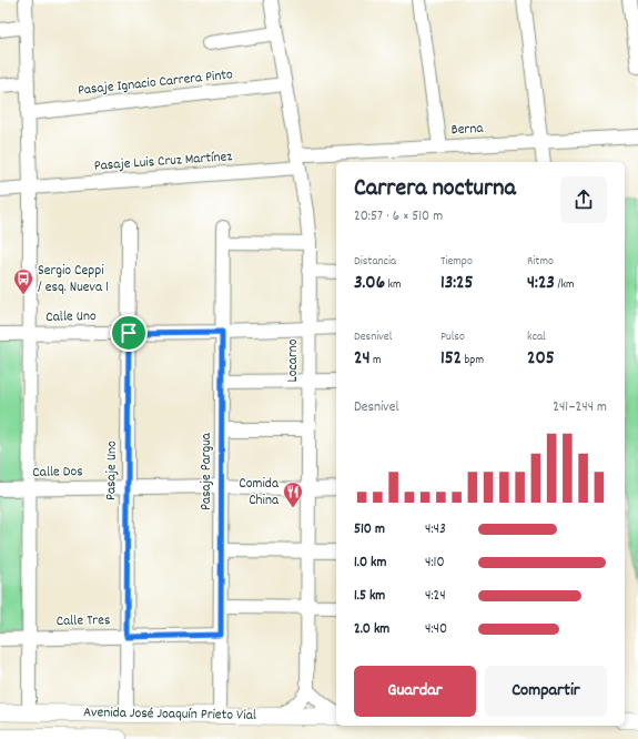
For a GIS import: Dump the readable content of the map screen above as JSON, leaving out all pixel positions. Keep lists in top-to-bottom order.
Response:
{
  "streets": {
    "main road": ["Avenida José Joaquín Prieto Vial"],
    "street": [
      "Pasaje Ignacio Carrera Pinto",
      "Berna",
      "Pasaje Luis Cruz Martínez",
      "Calle Uno",
      "Locarno",
      "Pasaje Uno",
      "Pasaje Pargua",
      "Calle Dos",
      "Calle Tres"
    ]
  },
  "crossings": [
    ["Pasaje Ignacio Carrera Pinto", "Locarno"],
    ["Berna", "Locarno"],
    ["Pasaje Luis Cruz Martínez", "Locarno"],
    ["Calle Uno", "Locarno"],
    ["Calle Uno", "Pasaje Uno"],
    ["Calle Uno", "Pasaje Pargua"],
    ["Locarno", "Calle Dos"],
    ["Pasaje Uno", "Calle Dos"],
    ["Pasaje Uno", "Calle Tres"],
    ["Pasaje Uno", "Avenida José Joaquín Prieto Vial"],
    ["Pasaje Pargua", "Calle Dos"],
    ["Pasaje Pargua", "Calle Tres"],
    ["Pasaje Pargua", "Avenida José Joaquín Prieto Vial"]
  ],
  "places": {
    "bus stop": ["Sergio Ceppi / esq. Nueva 1"],
    "restaurant": ["Comida China"]
  },
  "page": {
    "heading": ["Carrera nocturna", "20:57 · 6 × 510 m"],
    "stats": [
      ["Distancia", "3.06 km"],
      ["Tiempo", "13:25"],
      ["Ritmo", "4:23 /km"],
      ["Desnivel", "24 m"],
      ["Pulso", "152 bpm"],
      ["kcal", "205"]
    ],
    "chart": ["Desnivel", "241–244 m"],
    "list": [
      {
        "name": "510 m",
        "note": "4:43"
      },
      {
        "name": "1.0 km",
        "note": "4:10"
      },
      {
        "name": "1.5 km",
        "note": "4:24"
      },
      {
        "name": "2.0 km",
        "note": "4:40"
      }
    ],
    "buttons": ["Guardar", "Compartir"]
  }
}
